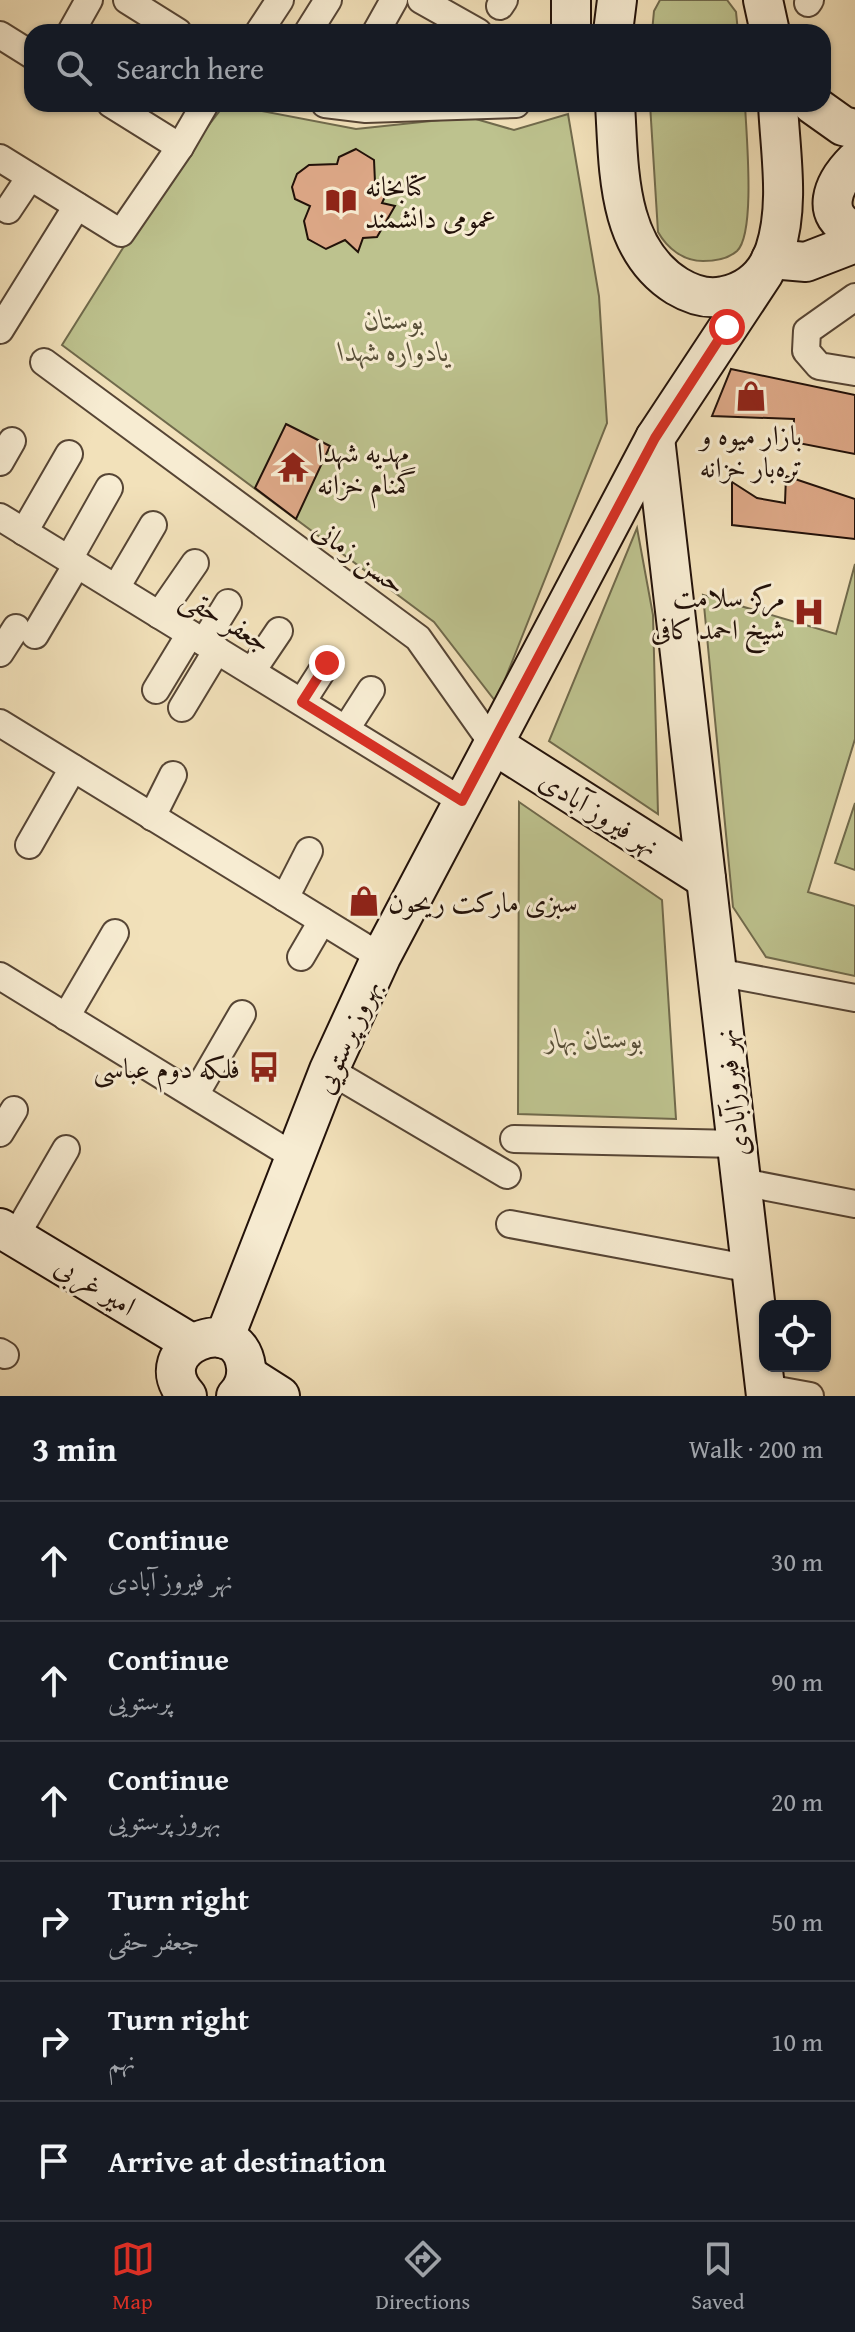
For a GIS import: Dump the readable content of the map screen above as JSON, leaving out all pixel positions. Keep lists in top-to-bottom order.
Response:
{
  "streets": {
    "street": [
      "حسن زمانی",
      "جعفر حقی",
      "نهر فیروز آبادی",
      "بهروز پرستویی",
      "نهر فیروزآبادی",
      "امیر غربی"
    ]
  },
  "crossings": [
    ["حسن زمانی", "نهر فیروز آبادی"],
    ["حسن زمانی", "بهروز پرستویی"],
    ["جعفر حقی", "بهروز پرستویی"],
    ["نهر فیروز آبادی", "بهروز پرستویی"],
    ["نهر فیروز آبادی", "نهر فیروزآبادی"],
    ["بهروز پرستویی", "نهر فیروزآبادی"],
    ["بهروز پرستویی", "امیر غربی"]
  ],
  "parks": ["بوستان یادواره شهدا", "بوستان بهار"],
  "places": {
    "library": ["کتابخانه عمومی دانشمند"],
    "shop": ["بازار میوه و تره‌بار خزانه", "سبزی مارکت ریحون"],
    "temple": ["مهدیه شهدا گمنام خزانه"],
    "hospital": ["مرکز سلامت شیخ احمد کافی"],
    "bus stop": ["فلکه دوم عباسی"]
  },
  "page": {
    "search": "Search here",
    "heading": ["3 min", "Walk · 200 m"],
    "list": [
      ["Continue", "نهر فیروز آبادی", "30 m"],
      ["Continue", "پرستویی", "90 m"],
      ["Continue", "بهروز پرستویی", "20 m"],
      ["Turn right", "جعفر حقی", "50 m"],
      ["Turn right", "نهم", "10 m"],
      "Arrive at destination"
    ],
    "nav": ["Map", "Directions", "Saved"]
  }
}
